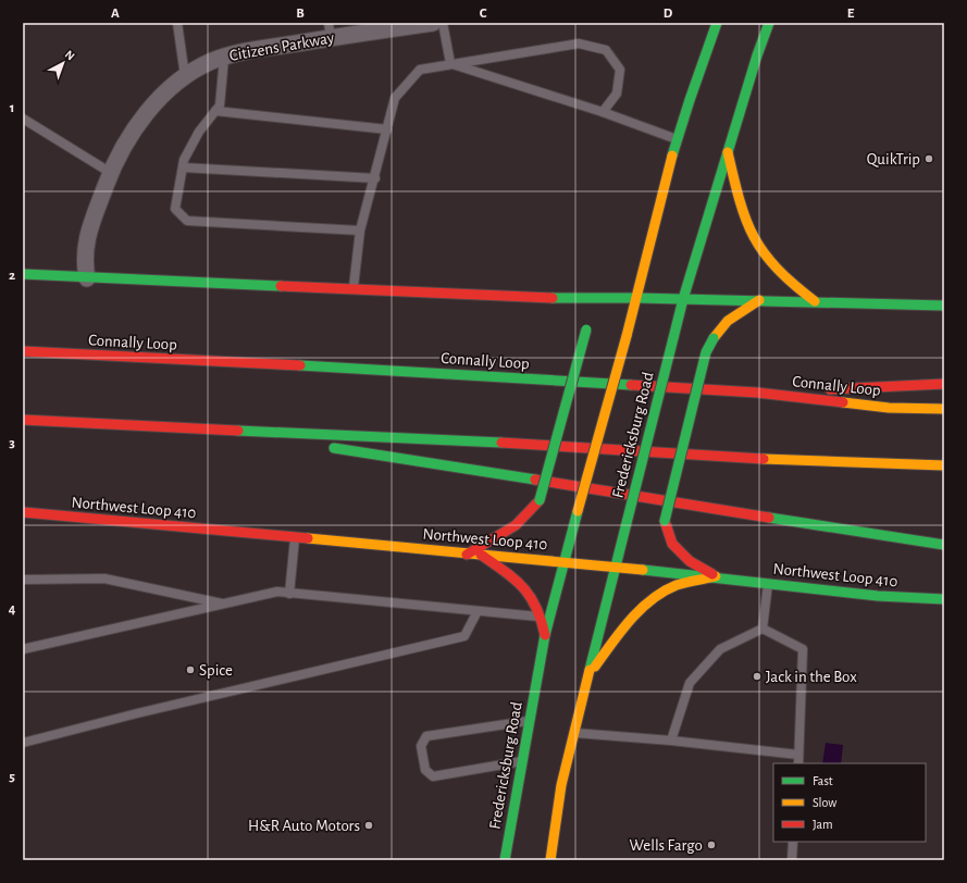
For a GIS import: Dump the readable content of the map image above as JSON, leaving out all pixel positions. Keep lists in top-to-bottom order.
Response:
{
  "streets": {
    "main road": ["Connally Loop", "Fredericksburg Road", "Northwest Loop 410"],
    "street": ["Citizens Parkway"]
  },
  "crossings": [
    ["Fredericksburg Road", "Northwest Loop 410"]
  ],
  "places": [
    "QuikTrip",
    "Spice",
    "Jack in the Box",
    "H&R Auto Motors",
    "Wells Fargo"
  ],
  "legend": ["Fast", "Slow", "Jam"],
  "north": "top right",
  "grid": {
    "columns": [
      "A",
      "B",
      "C",
      "D",
      "E"
    ],
    "rows": [
      "1",
      "2",
      "3",
      "4",
      "5"
    ]
  }
}
